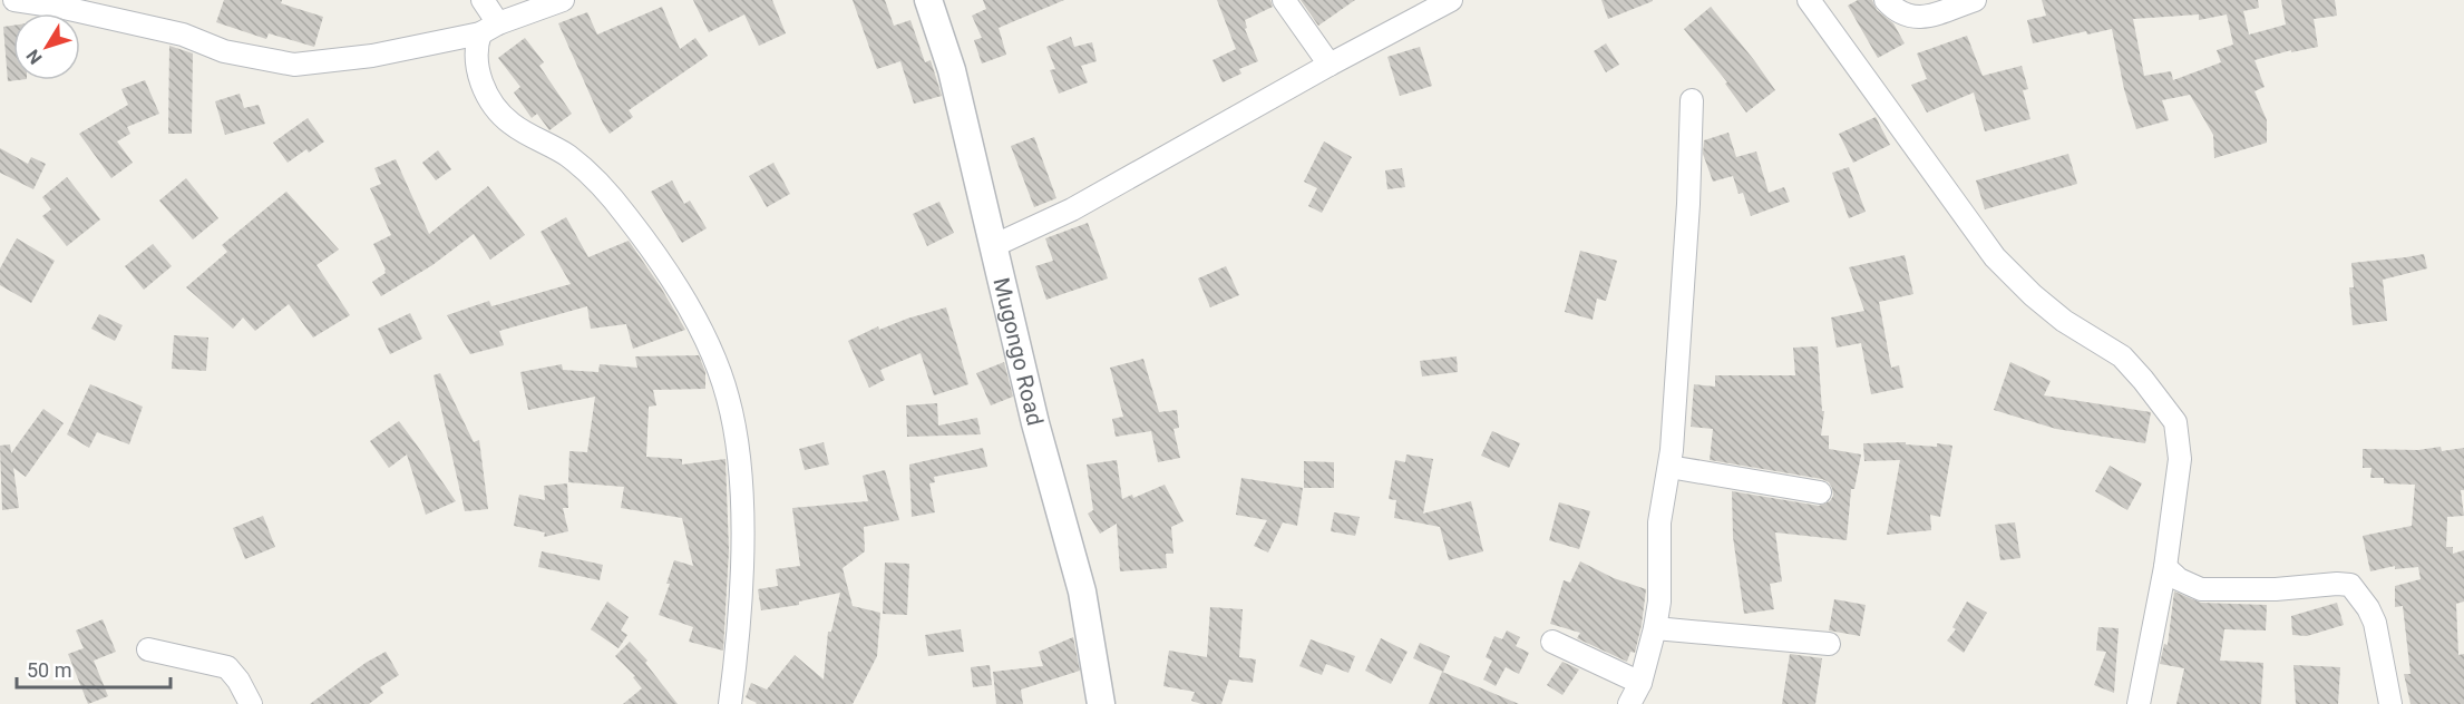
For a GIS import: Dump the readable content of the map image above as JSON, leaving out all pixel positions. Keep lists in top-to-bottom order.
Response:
{
  "streets": {
    "street": ["Mugongo Road"]
  },
  "scale_bar": "50 m",
  "north": "bottom left"
}
